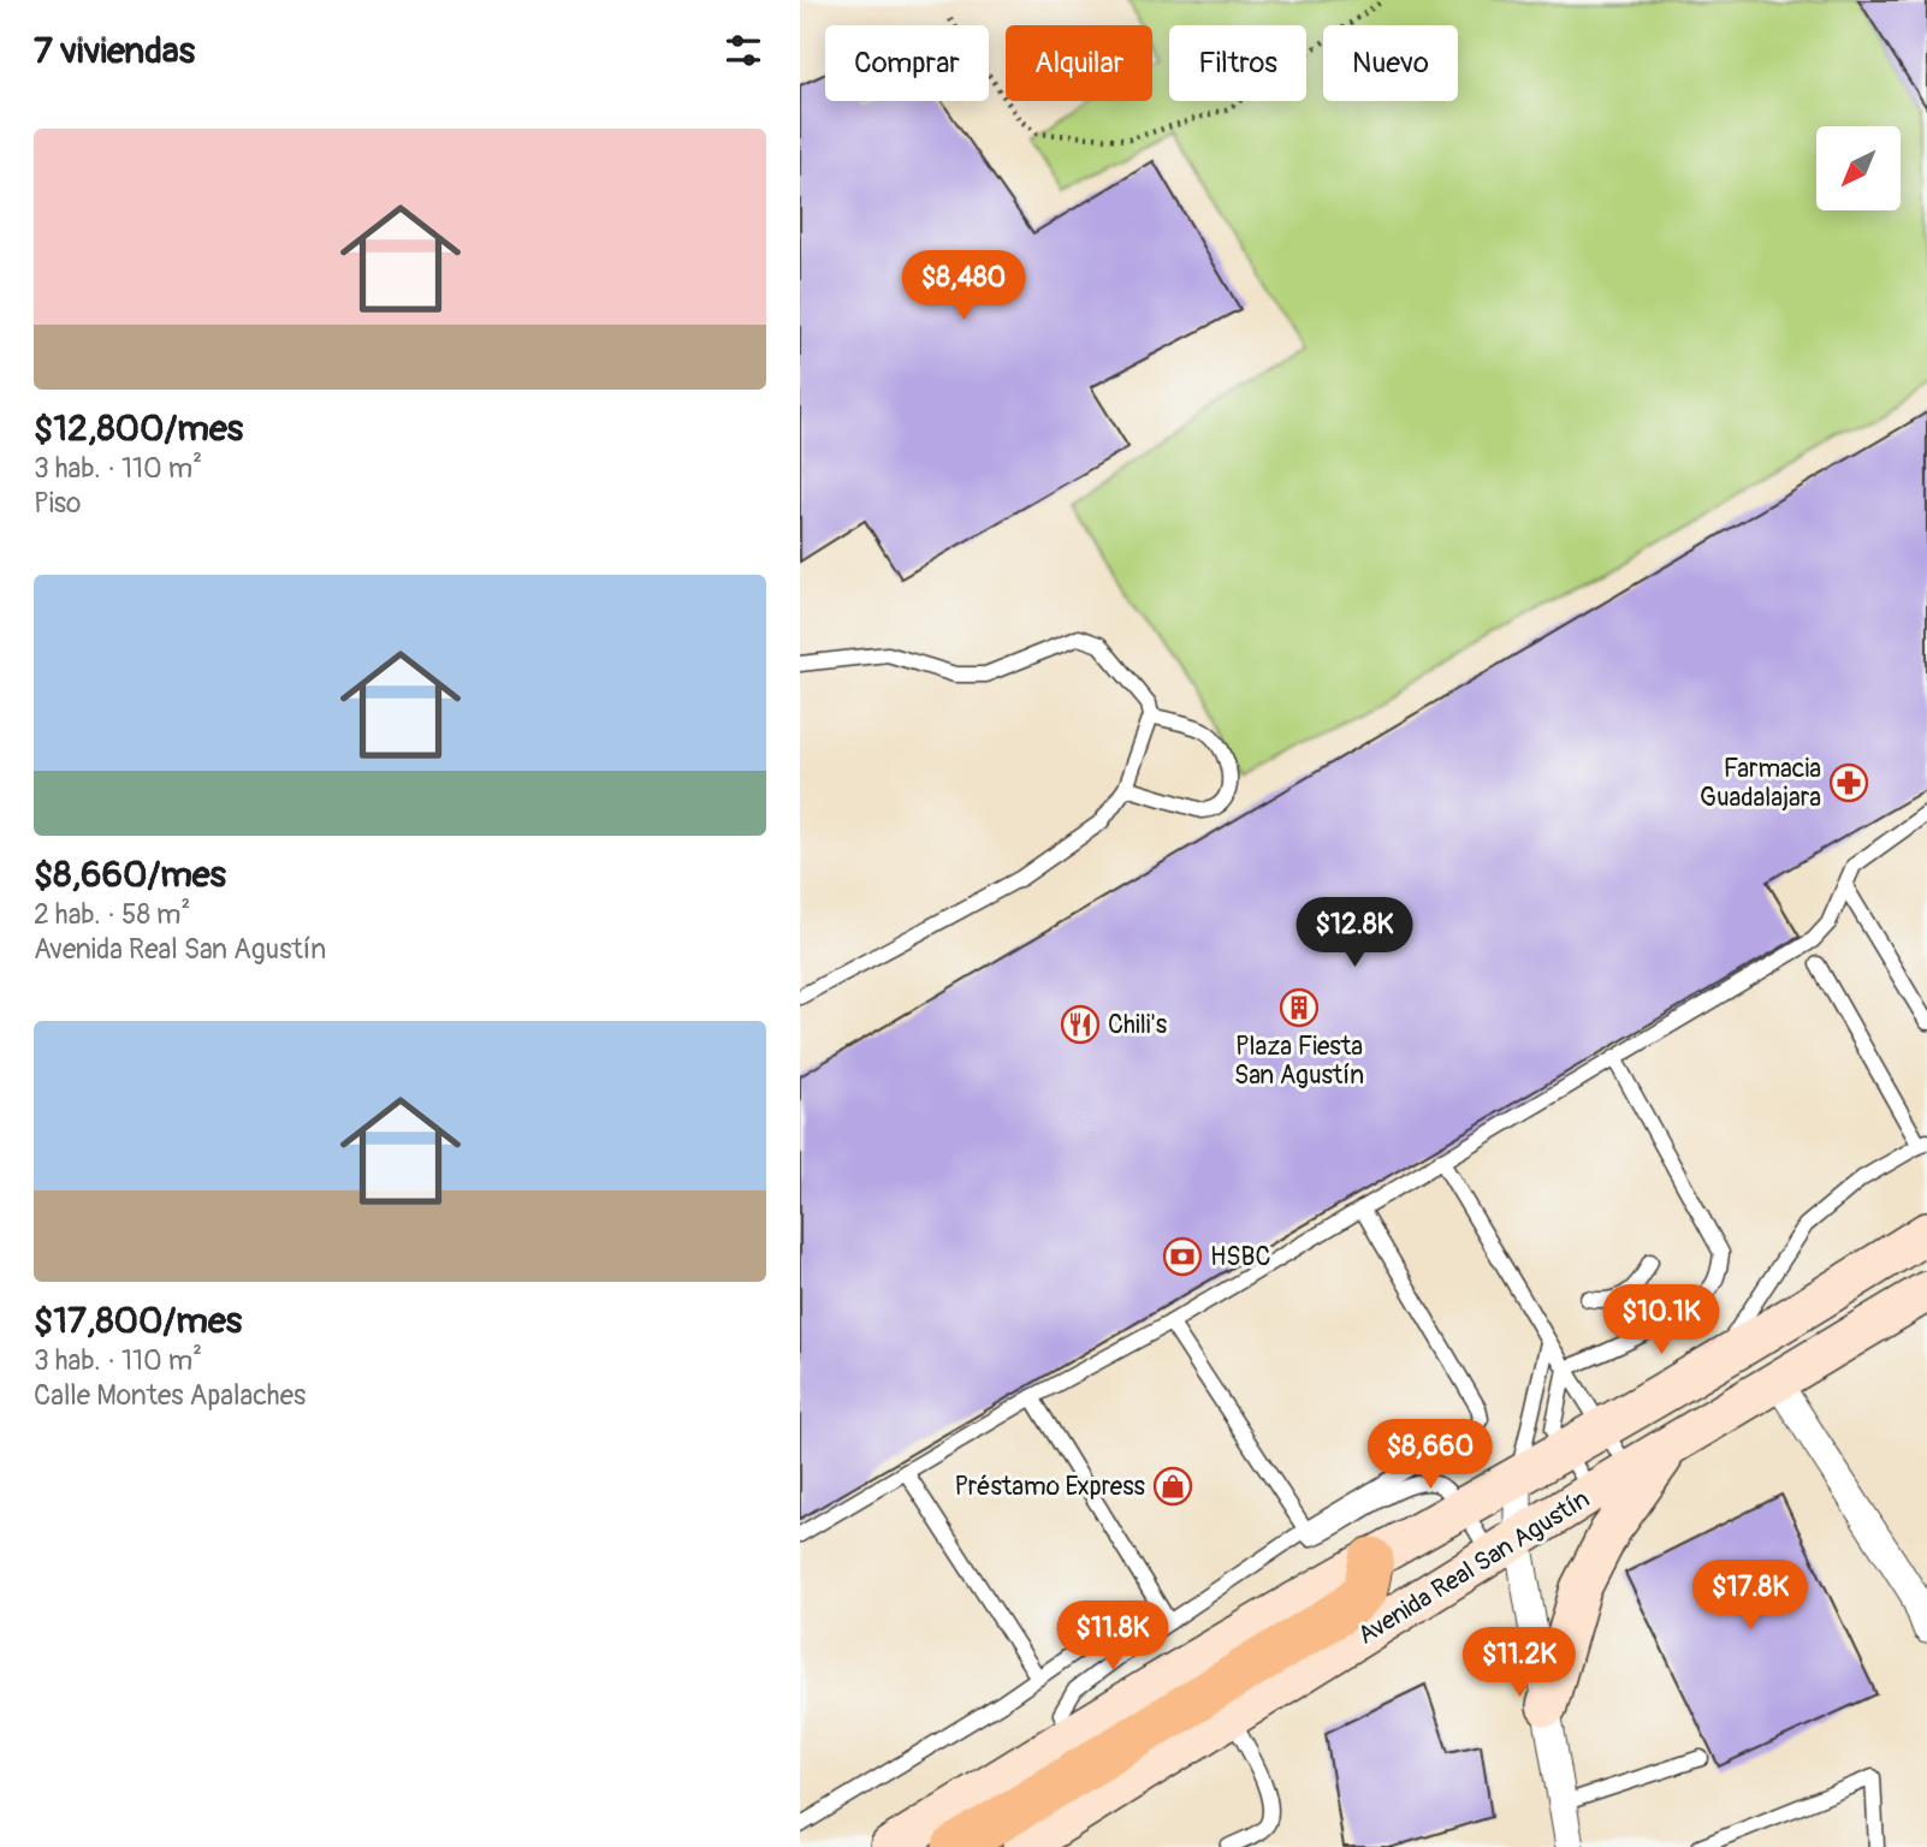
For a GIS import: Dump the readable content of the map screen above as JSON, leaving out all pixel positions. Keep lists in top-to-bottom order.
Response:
{
  "streets": {
    "main road": ["Avenida Real San Agustín"]
  },
  "places": {
    "pharmacy": ["Farmacia Guadalajara"],
    "building": ["Plaza Fiesta San Agustín"],
    "restaurant": ["Chili's"],
    "bank": ["HSBC"],
    "shop": ["Préstamo Express"]
  },
  "north": "bottom left",
  "page": {
    "heading": "7 viviendas",
    "chip": [
      "Comprar",
      "Alquilar",
      "Filtros",
      "Nuevo"
    ],
    "list": [
      {
        "name": "$12,800/mes",
        "note": "3 hab. · 110 m² · Piso"
      },
      {
        "name": "$8,660/mes",
        "note": "2 hab. · 58 m² · Avenida Real San Agustín"
      },
      {
        "name": "$17,800/mes",
        "note": "3 hab. · 110 m² · Calle Montes Apalaches"
      }
    ],
    "price": [
      "$8,480",
      "$12.8K",
      "$10.1K",
      "$8,660",
      "$17.8K",
      "$11.8K",
      "$11.2K"
    ]
  }
}
